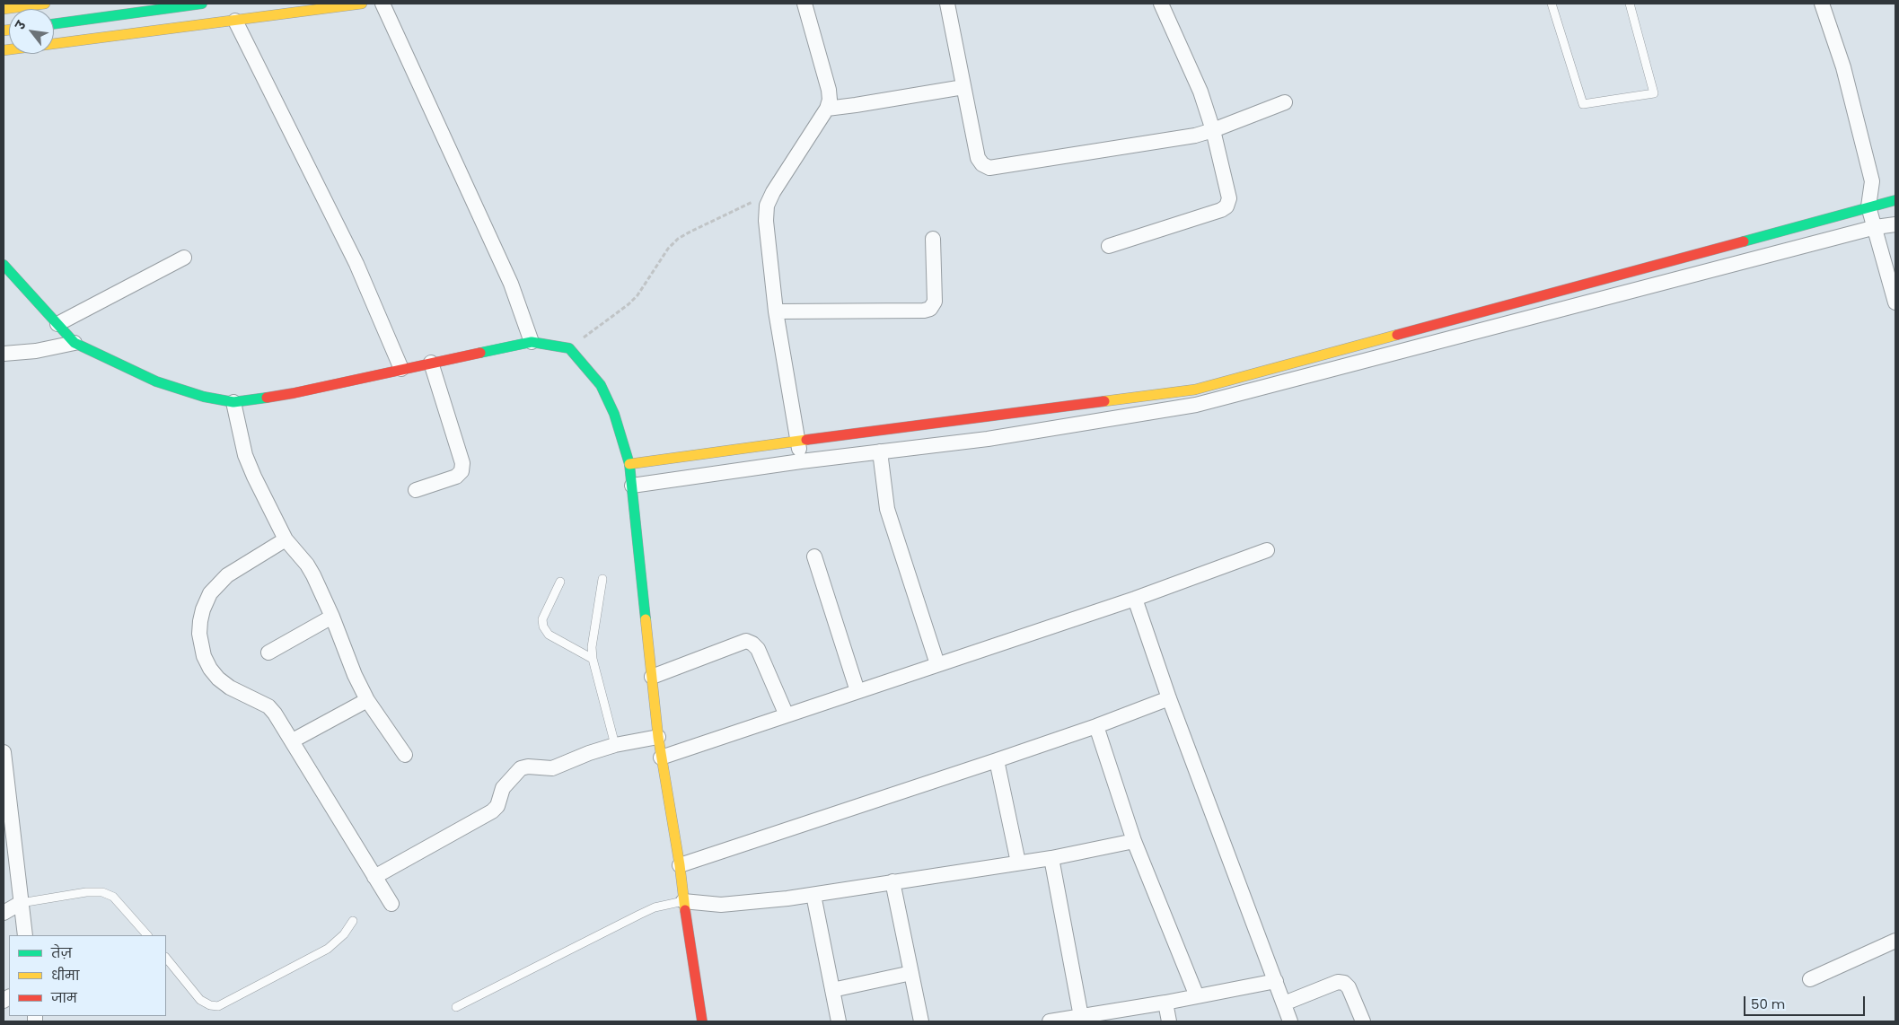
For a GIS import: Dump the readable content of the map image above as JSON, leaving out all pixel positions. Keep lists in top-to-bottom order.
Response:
{
  "legend": ["तेज़", "धीमा", "जाम"],
  "scale_bar": "50 m",
  "north": "top left"
}
